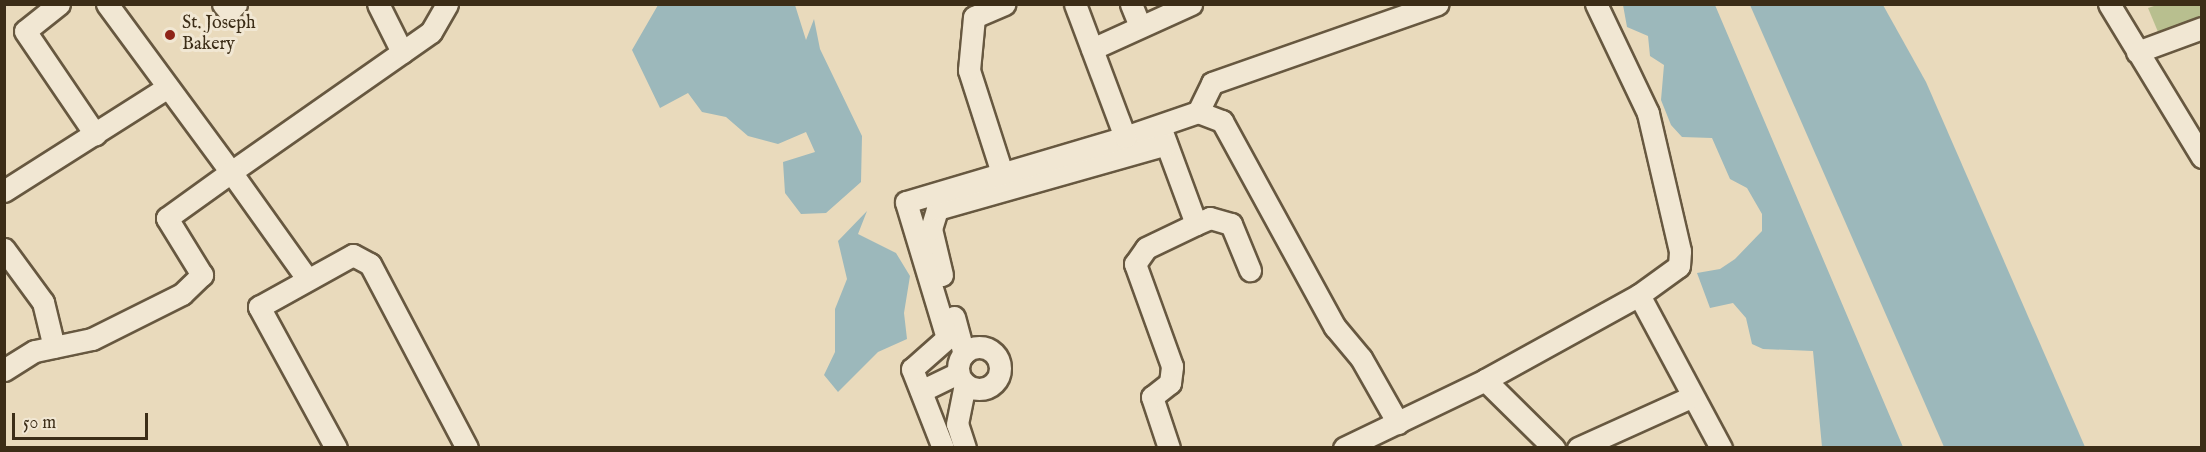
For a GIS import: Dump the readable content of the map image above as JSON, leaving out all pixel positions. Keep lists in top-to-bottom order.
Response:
{
  "places": ["St. Joseph Bakery"],
  "scale_bar": "50 m"
}
